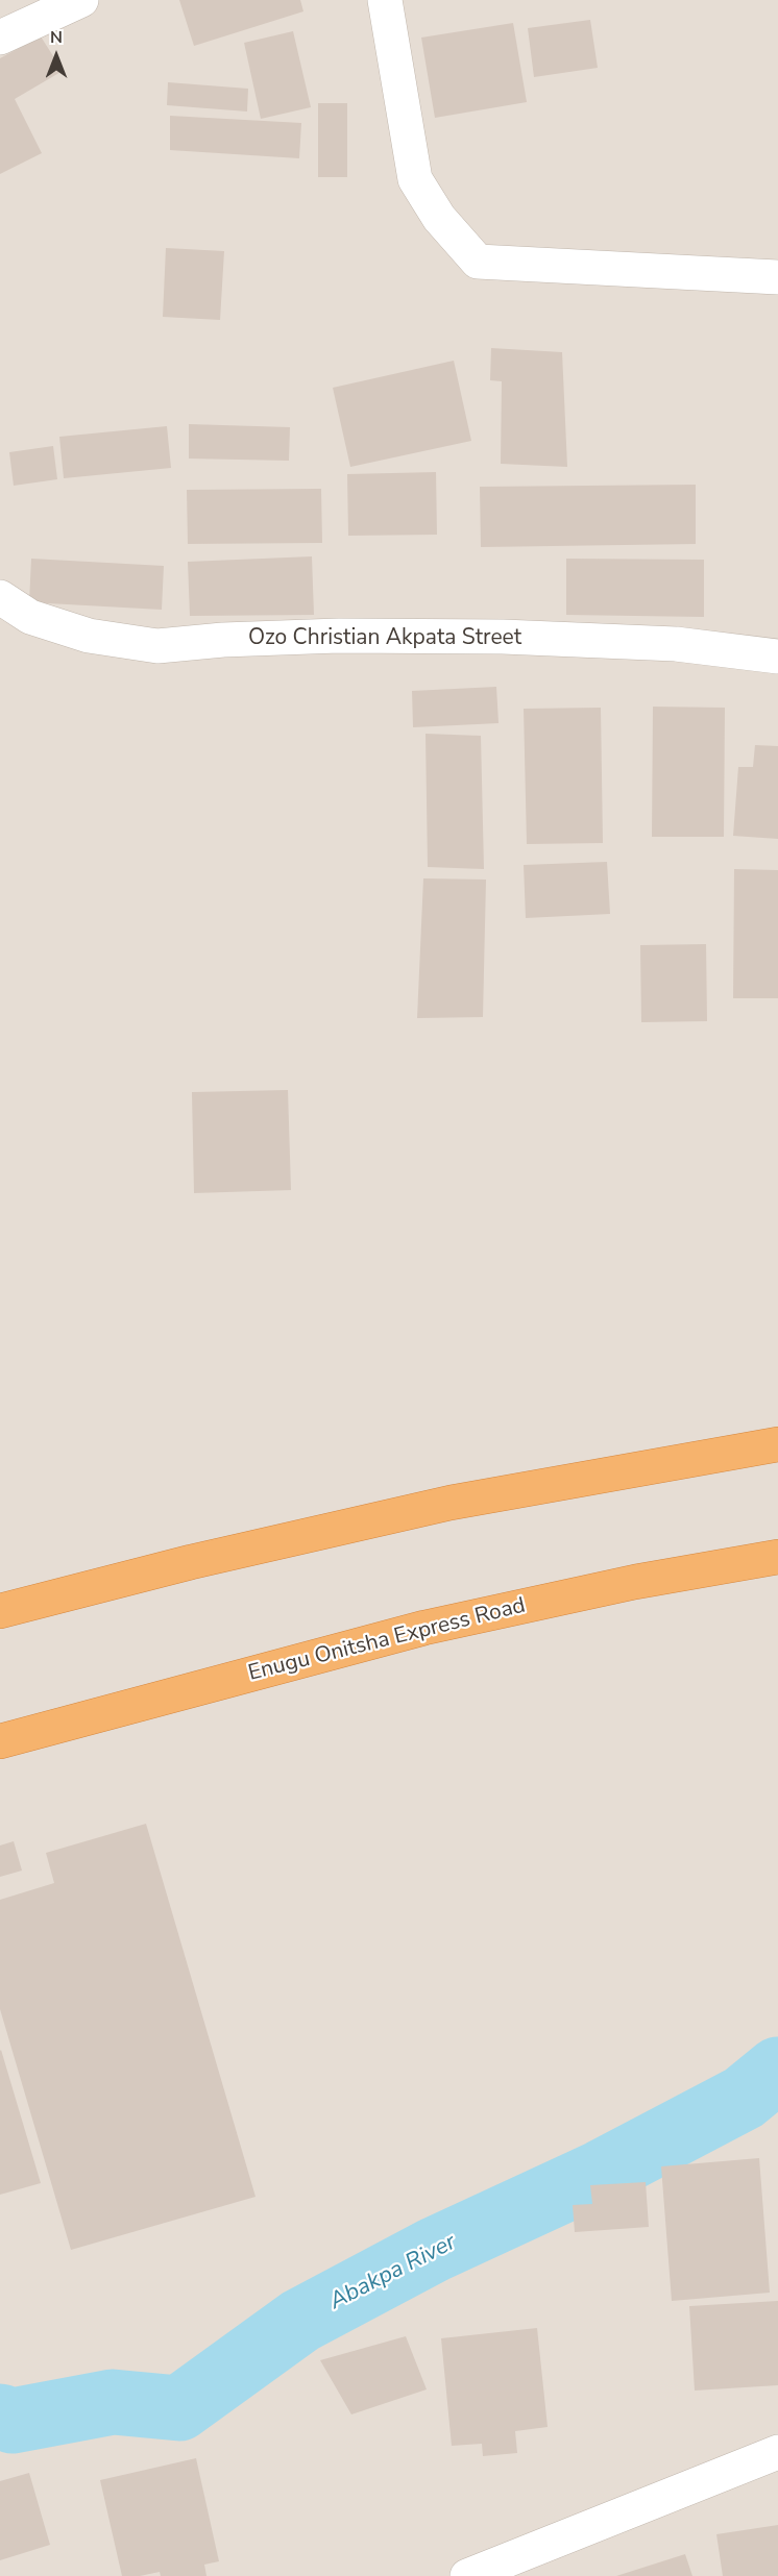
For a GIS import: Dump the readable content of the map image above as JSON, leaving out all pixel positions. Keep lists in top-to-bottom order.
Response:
{
  "streets": {
    "highway": ["Enugu Onitsha Express Road"],
    "street": ["Ozo Christian Akpata Street"]
  },
  "water": ["Abakpa River"],
  "north": "top"
}
